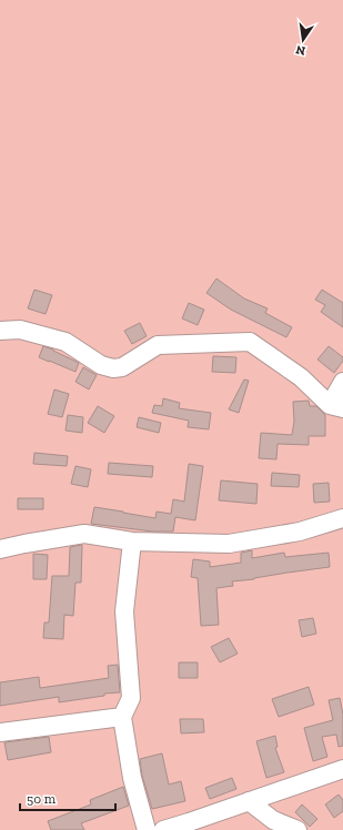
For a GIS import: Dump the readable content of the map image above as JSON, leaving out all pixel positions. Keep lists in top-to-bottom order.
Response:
{
  "scale_bar": "50 m",
  "north": "bottom"
}
